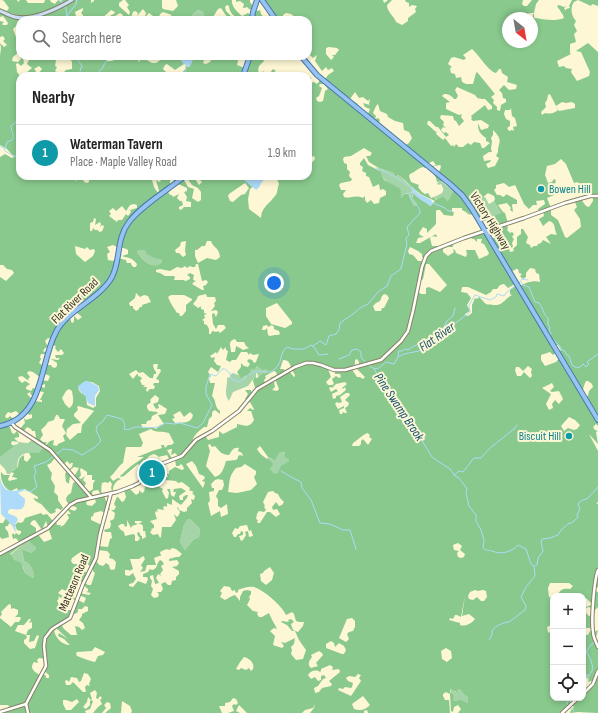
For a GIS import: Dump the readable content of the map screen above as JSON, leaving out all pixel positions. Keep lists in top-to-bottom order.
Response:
{
  "streets": {
    "main road": ["Victory Highway", "Flat River Road"],
    "street": ["Matteson Road"]
  },
  "water": ["Flat River", "Pine Swamp Brook"],
  "places": ["Bowen Hill", "Biscuit Hill"],
  "north": "bottom right",
  "page": {
    "search": "Search here",
    "heading": "Nearby",
    "list": [
      {
        "mark": "1",
        "name": "Waterman Tavern",
        "note": "Place · Maple Valley Road",
        "value": "1.9 km"
      }
    ],
    "pins": "1",
    "map_buttons": ["+", "−"]
  }
}
